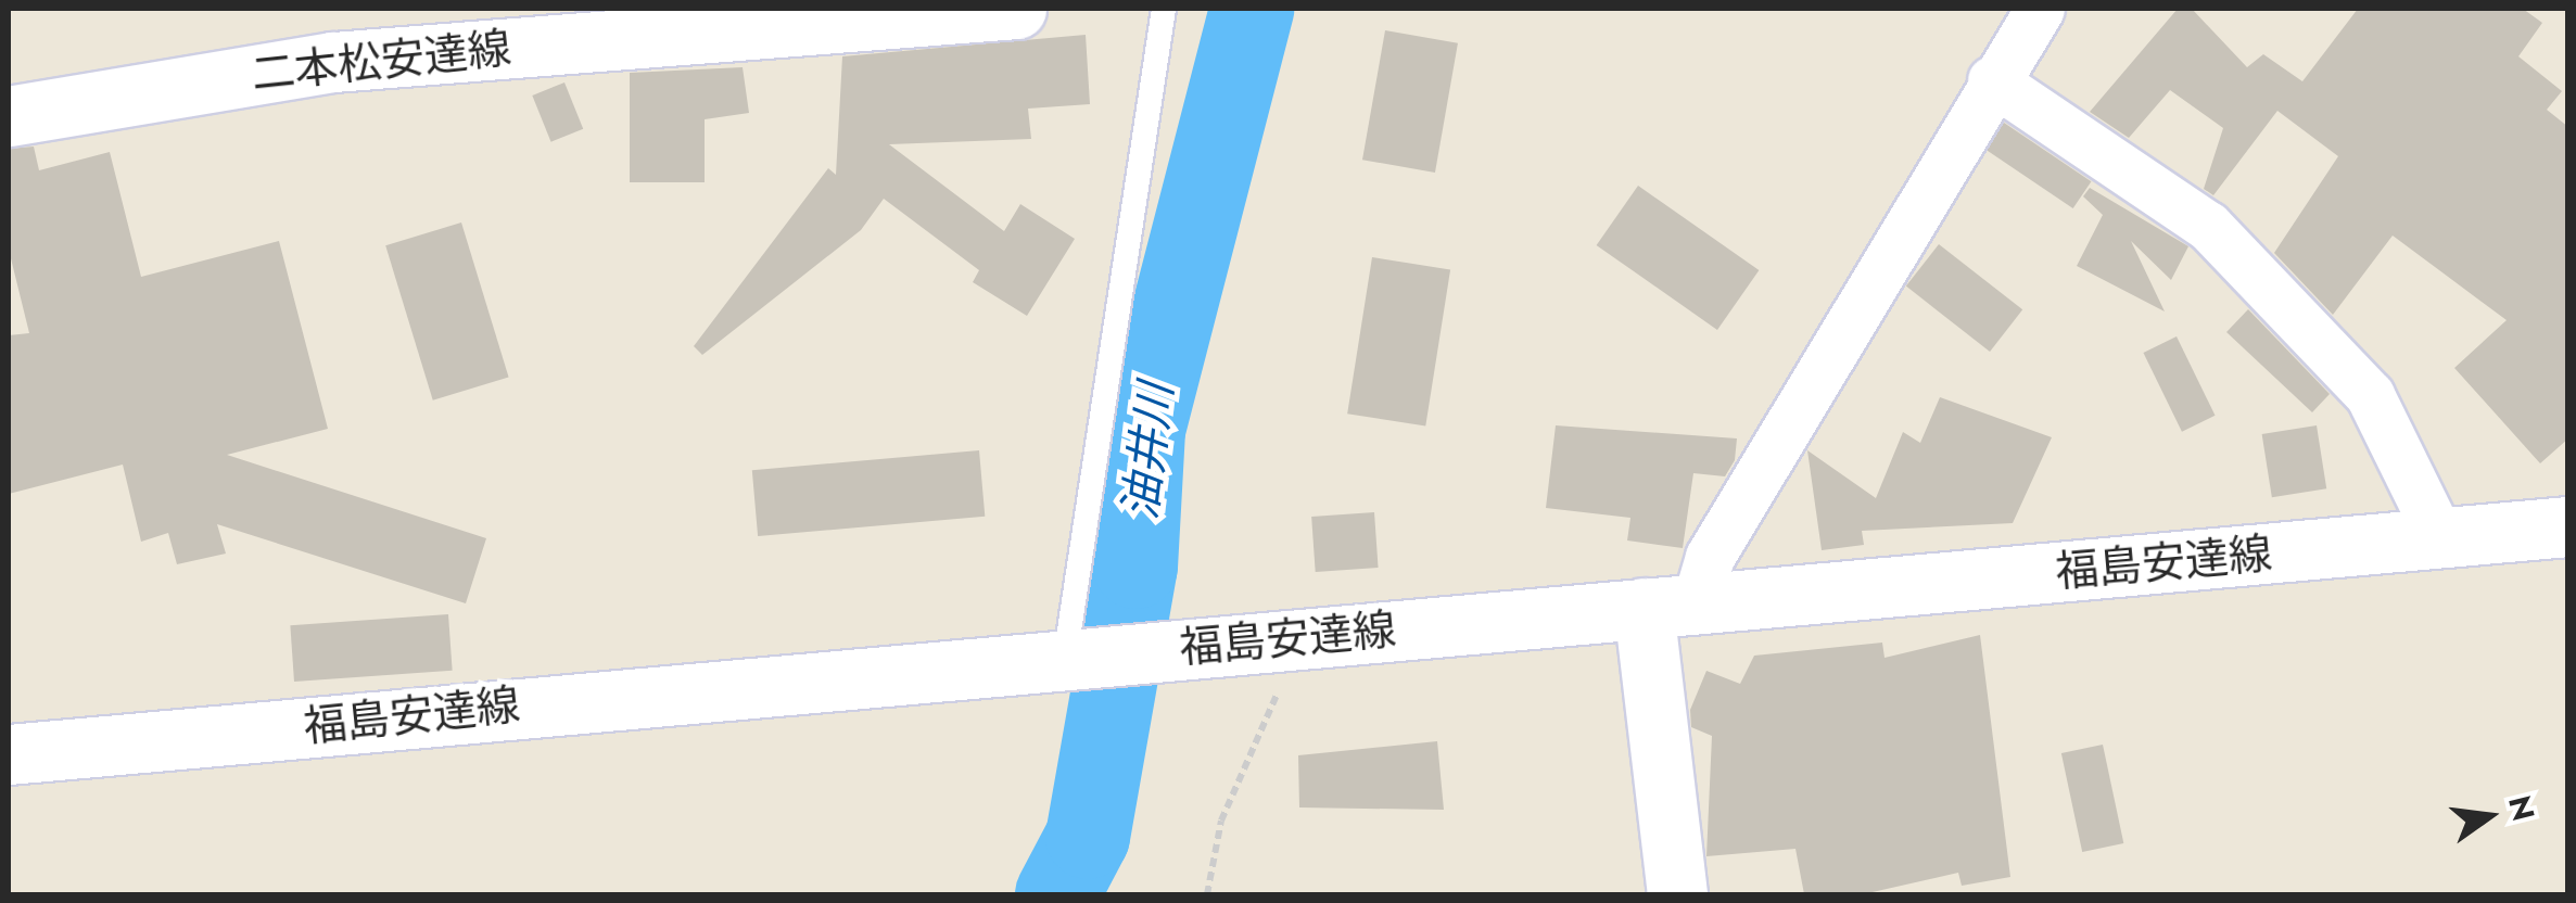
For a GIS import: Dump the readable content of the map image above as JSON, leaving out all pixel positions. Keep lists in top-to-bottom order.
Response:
{
  "streets": {
    "main road": ["二本松安達線", "福島安達線"]
  },
  "water": ["油井川"],
  "north": "right"
}
